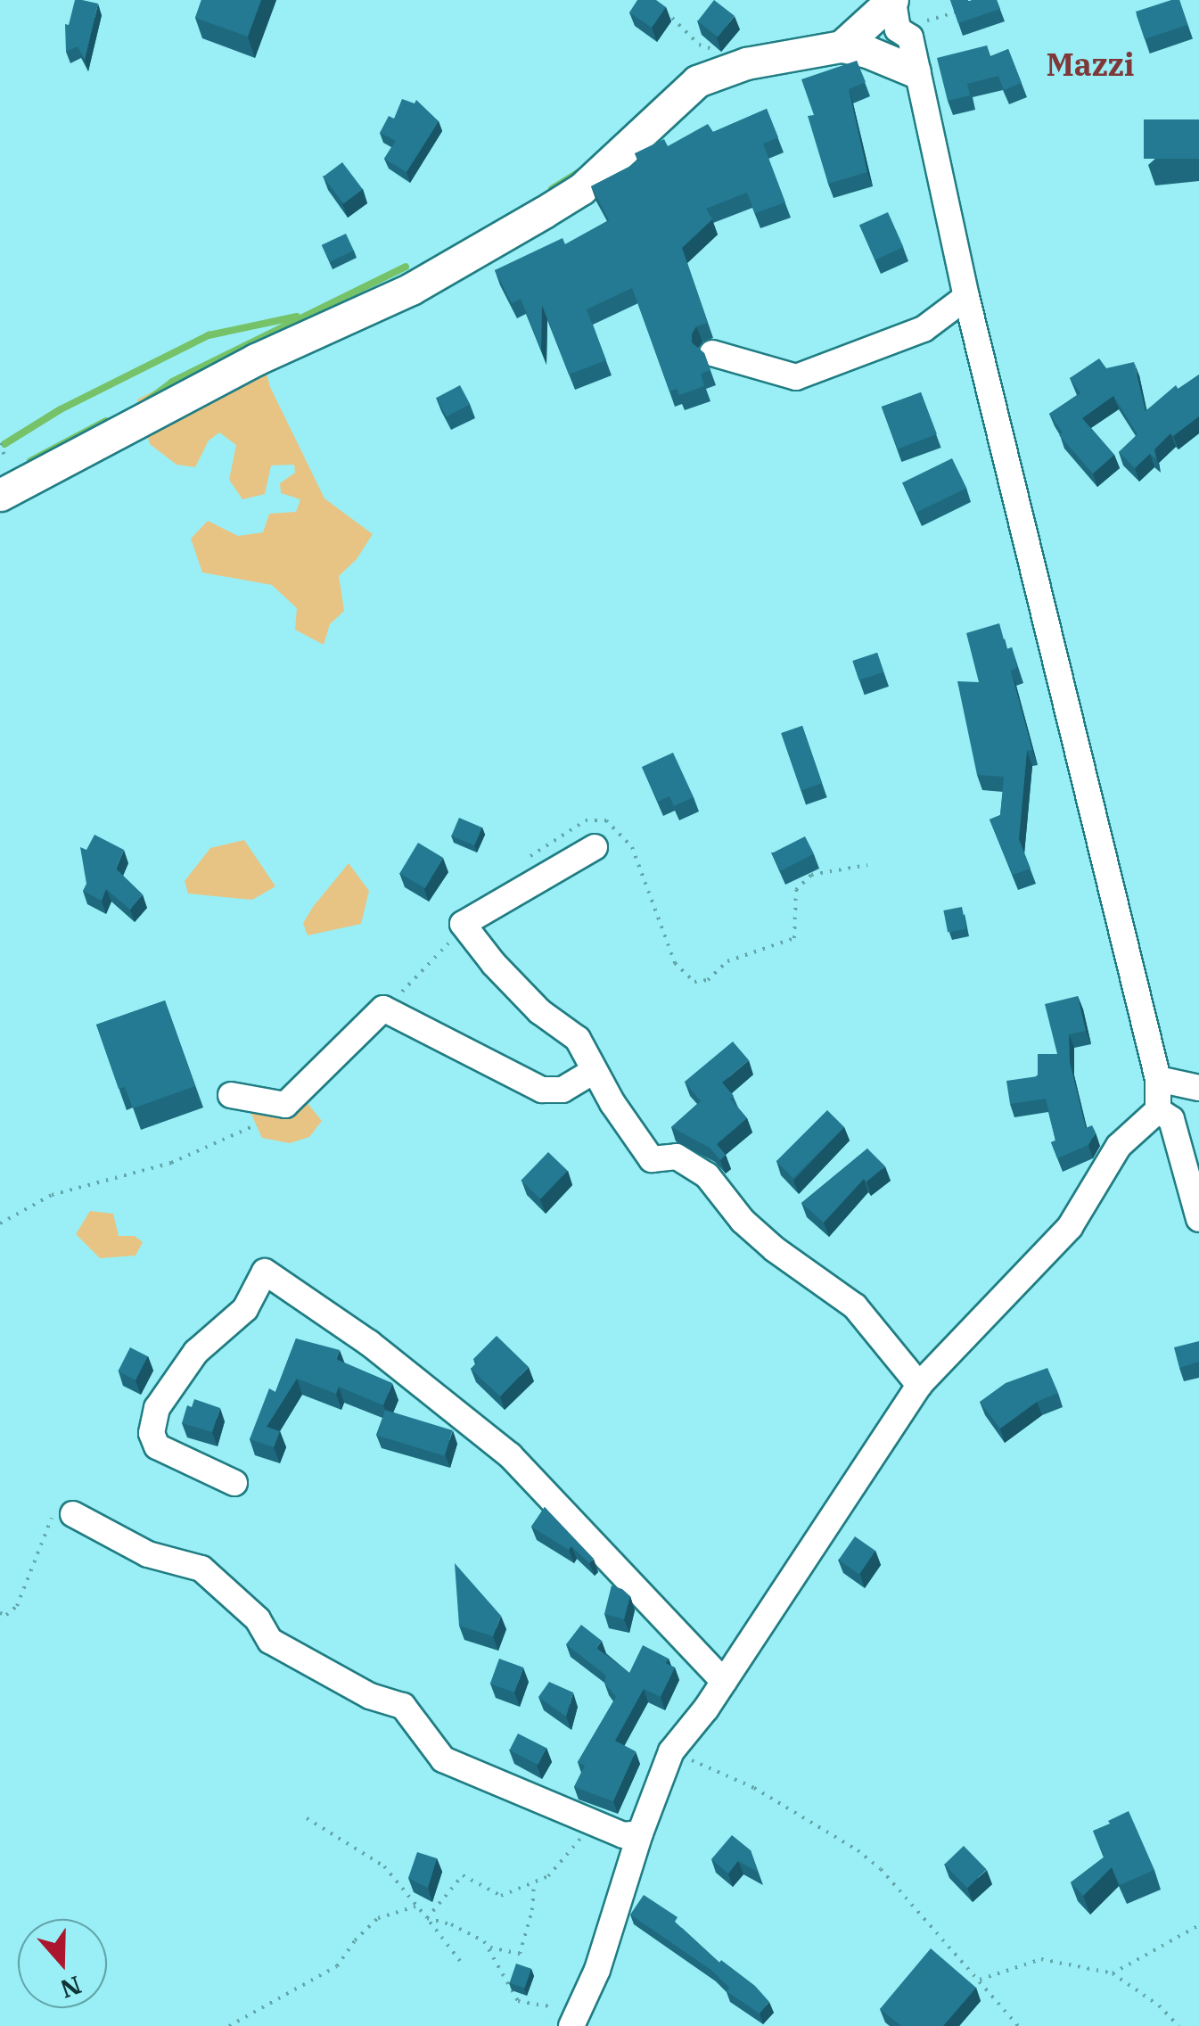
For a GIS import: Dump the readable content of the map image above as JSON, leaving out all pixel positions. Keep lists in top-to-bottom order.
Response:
{
  "districts": ["Mazzi"],
  "north": "bottom"
}
